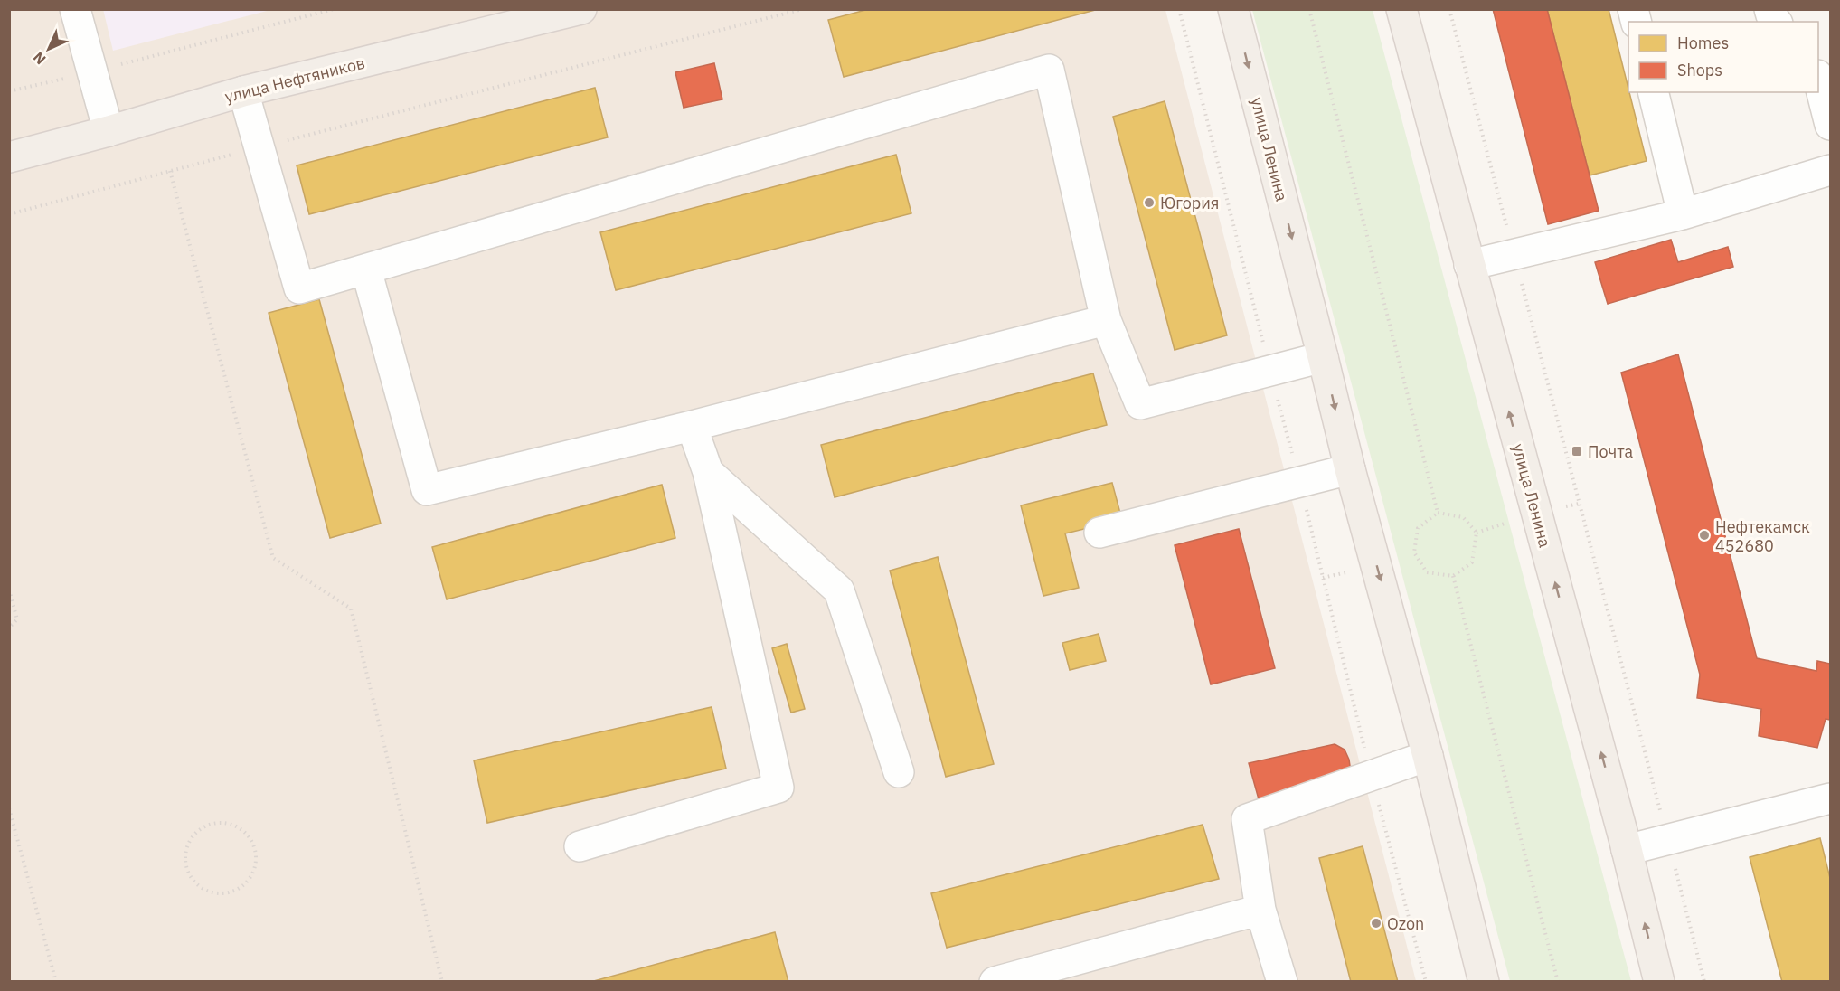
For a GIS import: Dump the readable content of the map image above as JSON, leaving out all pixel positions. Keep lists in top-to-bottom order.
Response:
{
  "streets": {
    "main road": ["улица Нефтяников", "улица Ленина"]
  },
  "places": {
    "other": ["Югория", "Нефтекамск 452680", "Ozon"],
    "transit": ["Почта"]
  },
  "legend": ["Homes", "Shops"],
  "north": "bottom left"
}
